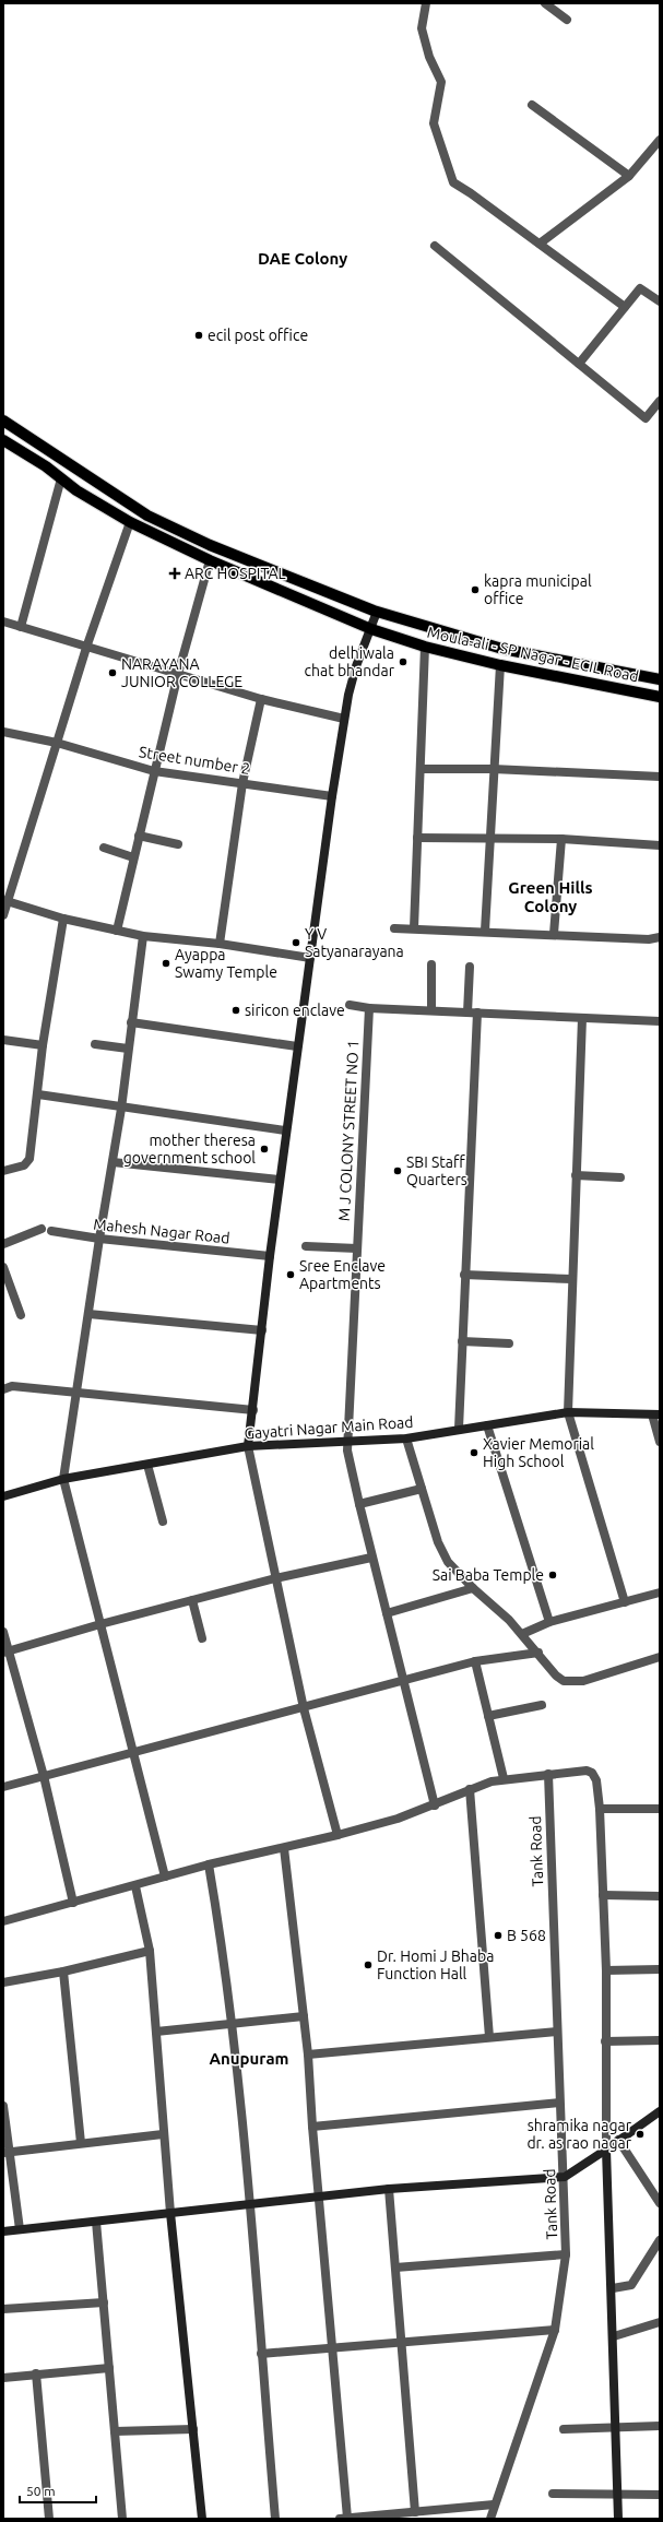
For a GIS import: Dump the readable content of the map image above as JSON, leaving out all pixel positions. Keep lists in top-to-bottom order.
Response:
{
  "streets": {
    "main road": ["Moula-ali - SP Nagar - ECIL Road"],
    "street": [
      "Street number 2",
      "M J COLONY STREET NO 1",
      "Mahesh Nagar Road",
      "Gayatri Nagar Main Road",
      "Tank Road"
    ]
  },
  "crossings": [
    ["M J COLONY STREET NO 1", "Gayatri Nagar Main Road"]
  ],
  "districts": ["DAE Colony", "Green Hills Colony", "Anupuram"],
  "places": {
    "other": [
      "ecil post office",
      "kapra municipal office",
      "delhiwala chat bhandar",
      "NARAYANA JUNIOR COLLEGE",
      "Y V Satyanarayana",
      "Ayappa Swamy Temple",
      "siricon enclave",
      "mother theresa government school",
      "SBI Staff Quarters",
      "Sree Enclave Apartments",
      "Xavier Memorial High School",
      "Sai Baba Temple",
      "B 568",
      "Dr. Homi J Bhaba Function Hall",
      "shramika nagar dr. as rao nagar"
    ],
    "health": ["ARC HOSPITAL"]
  },
  "scale_bar": "50 m"
}
